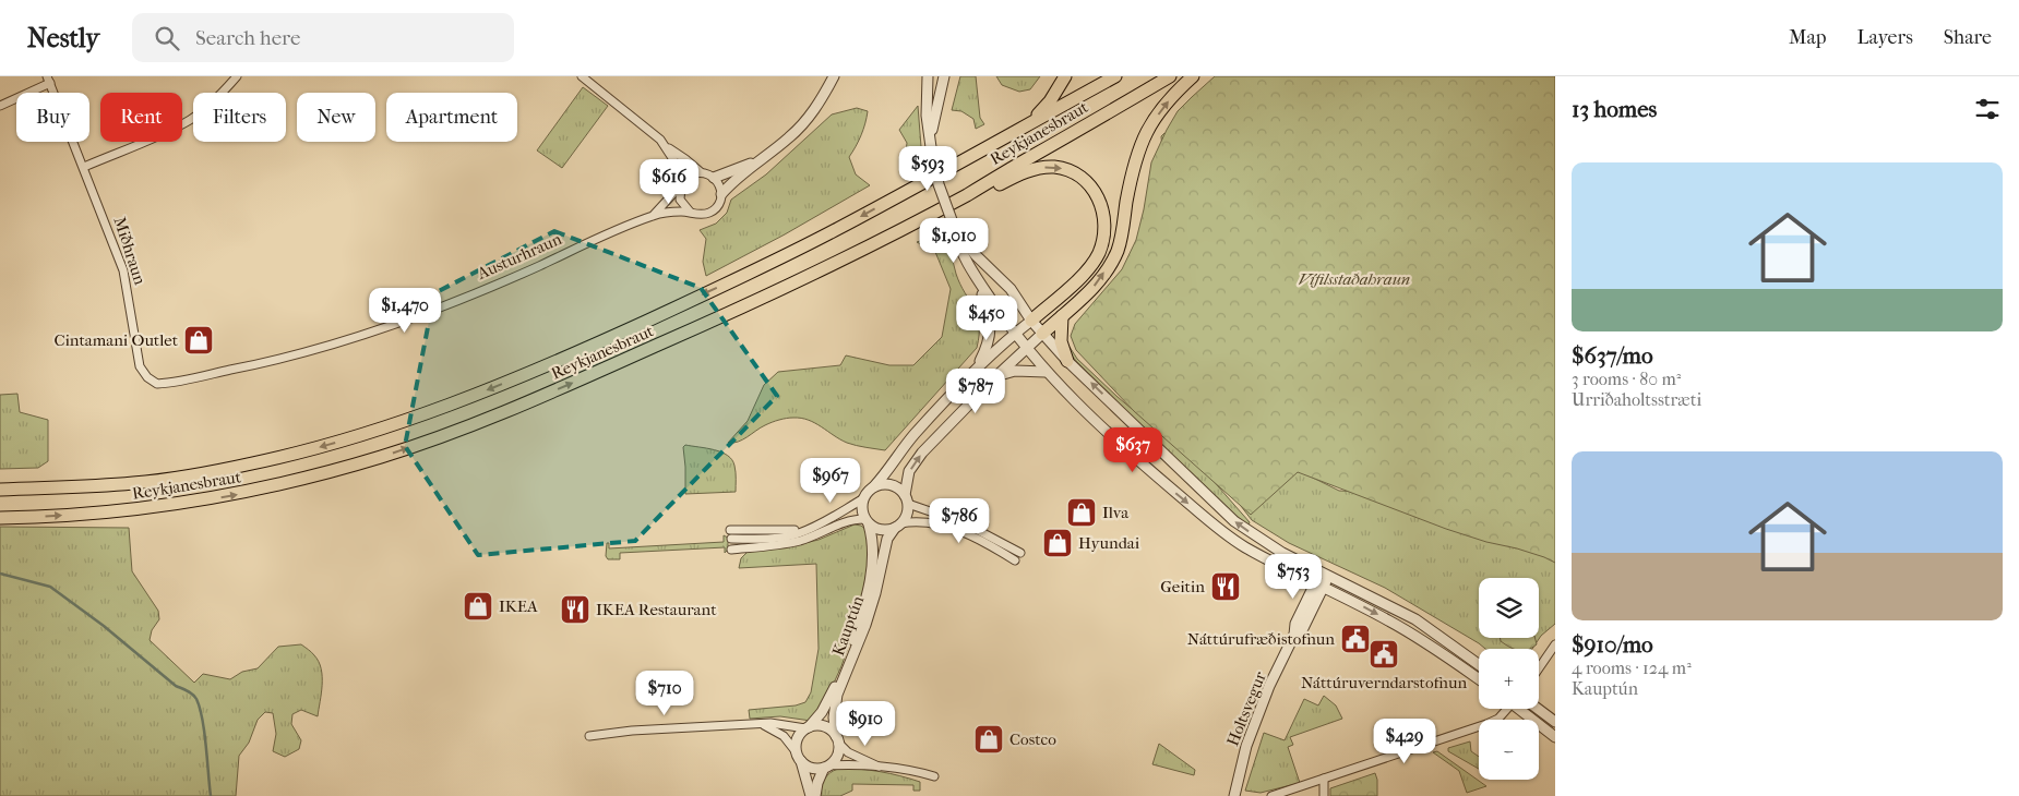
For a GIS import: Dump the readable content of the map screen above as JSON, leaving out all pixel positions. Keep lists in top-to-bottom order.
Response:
{
  "streets": {
    "highway": ["Reykjanesbraut"],
    "street": [
      "Miðhraun",
      "Austurhraun",
      "Kauptún",
      "Holtsvegur"
    ]
  },
  "crossings": [
    ["Miðhraun", "Austurhraun"]
  ],
  "parks": ["Vífilsstaðahraun"],
  "places": {
    "shop": [
      "Cintamani Outlet",
      "Ilva",
      "Hyundai",
      "IKEA",
      "Costco"
    ],
    "restaurant": ["Geitin", "IKEA Restaurant"],
    "public building": ["Náttúrufræðistofnun", "Náttúruverndarstofnun"]
  },
  "page": {
    "header": "Nestly",
    "search": "Search here",
    "nav": ["Map", "Layers", "Share"],
    "heading": "13 homes",
    "chip": [
      "Buy",
      "Rent",
      "Filters",
      "New",
      "Apartment"
    ],
    "list": [
      {
        "name": "$637/mo",
        "note": "3 rooms · 80 m² · Urriðaholtsstræti"
      },
      {
        "name": "$910/mo",
        "note": "4 rooms · 124 m² · Kauptún"
      }
    ],
    "price": [
      "$593",
      "$616",
      "$1,010",
      "$1,470",
      "$450",
      "$787",
      "$637",
      "$967",
      "$786",
      "$753",
      "$710",
      "$910",
      "$429"
    ],
    "map_buttons": ["+", "−"]
  }
}
